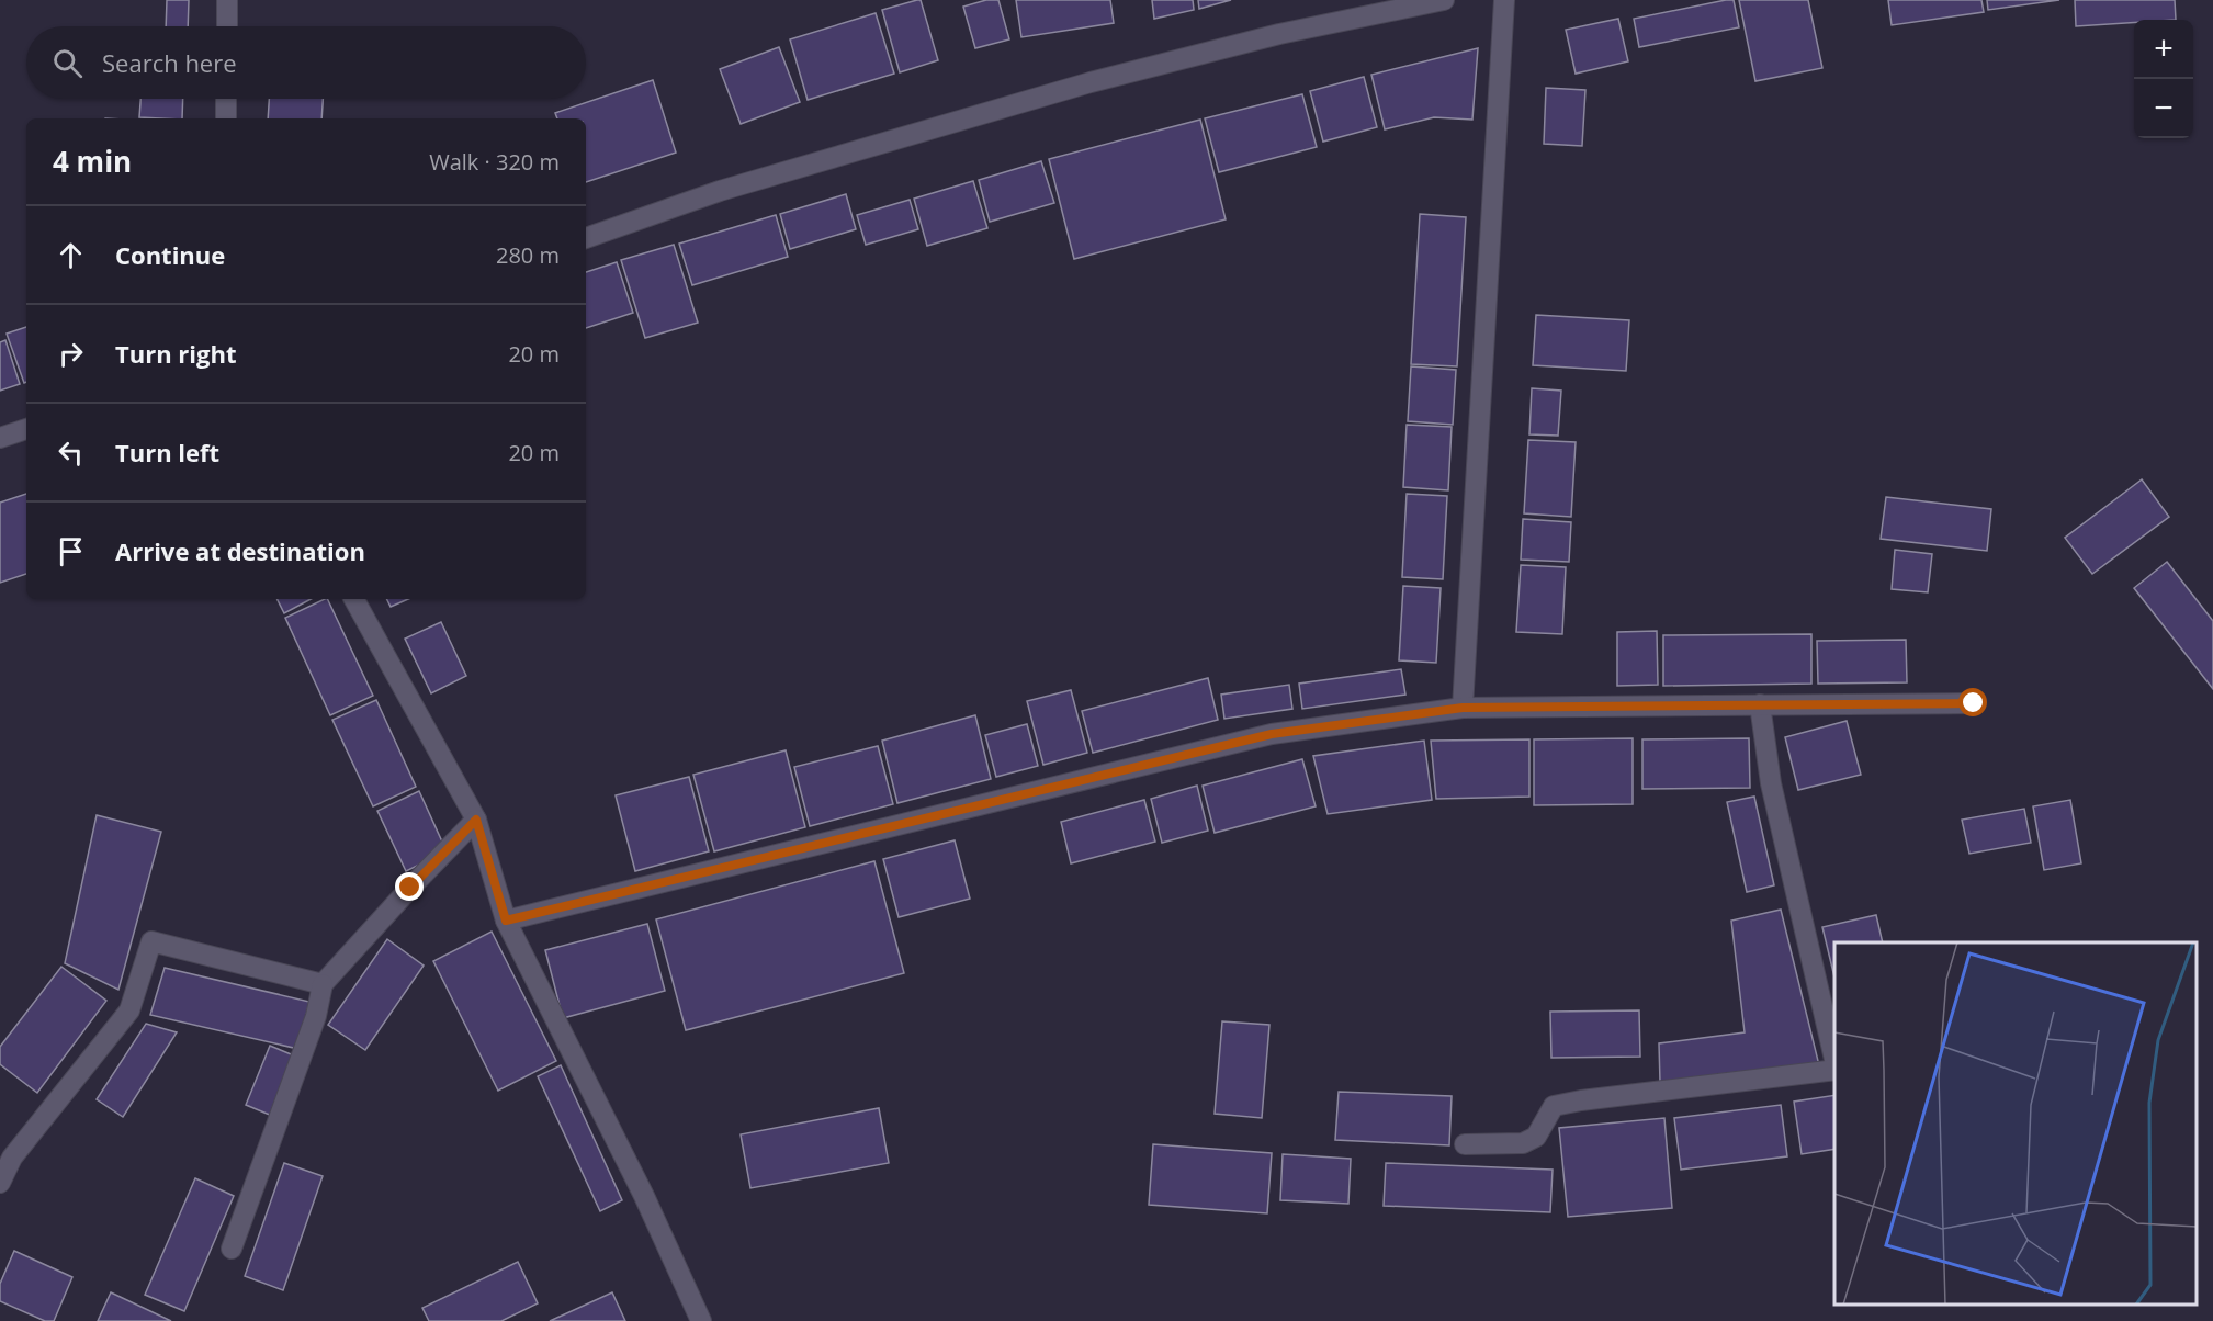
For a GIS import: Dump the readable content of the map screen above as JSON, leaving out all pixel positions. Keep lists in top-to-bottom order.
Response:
{
  "page": {
    "map_buttons": ["+", "−"],
    "search": "Search here",
    "heading": ["4 min", "Walk · 320 m"],
    "list": [
      ["Continue", "280 m"],
      ["Turn right", "20 m"],
      ["Turn left", "20 m"],
      "Arrive at destination"
    ]
  }
}
